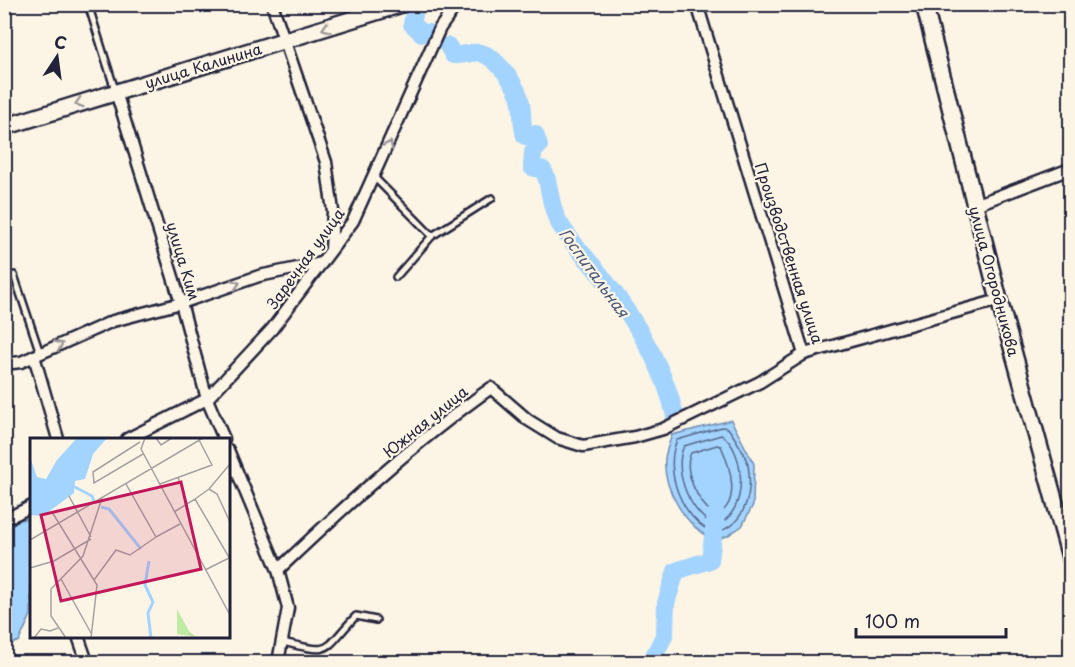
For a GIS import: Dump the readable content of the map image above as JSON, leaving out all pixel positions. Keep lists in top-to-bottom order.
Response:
{
  "streets": {
    "street": [
      "улица Калинина",
      "Производственная улица",
      "Заречная улица",
      "улица Ким",
      "улица Огородникова",
      "Южная улица"
    ]
  },
  "crossings": [
    ["улица Калинина", "улица Ким"],
    ["Производственная улица", "улица Огородникова"],
    ["Производственная улица", "Южная улица"],
    ["Заречная улица", "улица Ким"]
  ],
  "one_way": ["улица Калинина"],
  "water": ["Госпитальная"],
  "scale_bar": "100 m",
  "north": "top"
}
